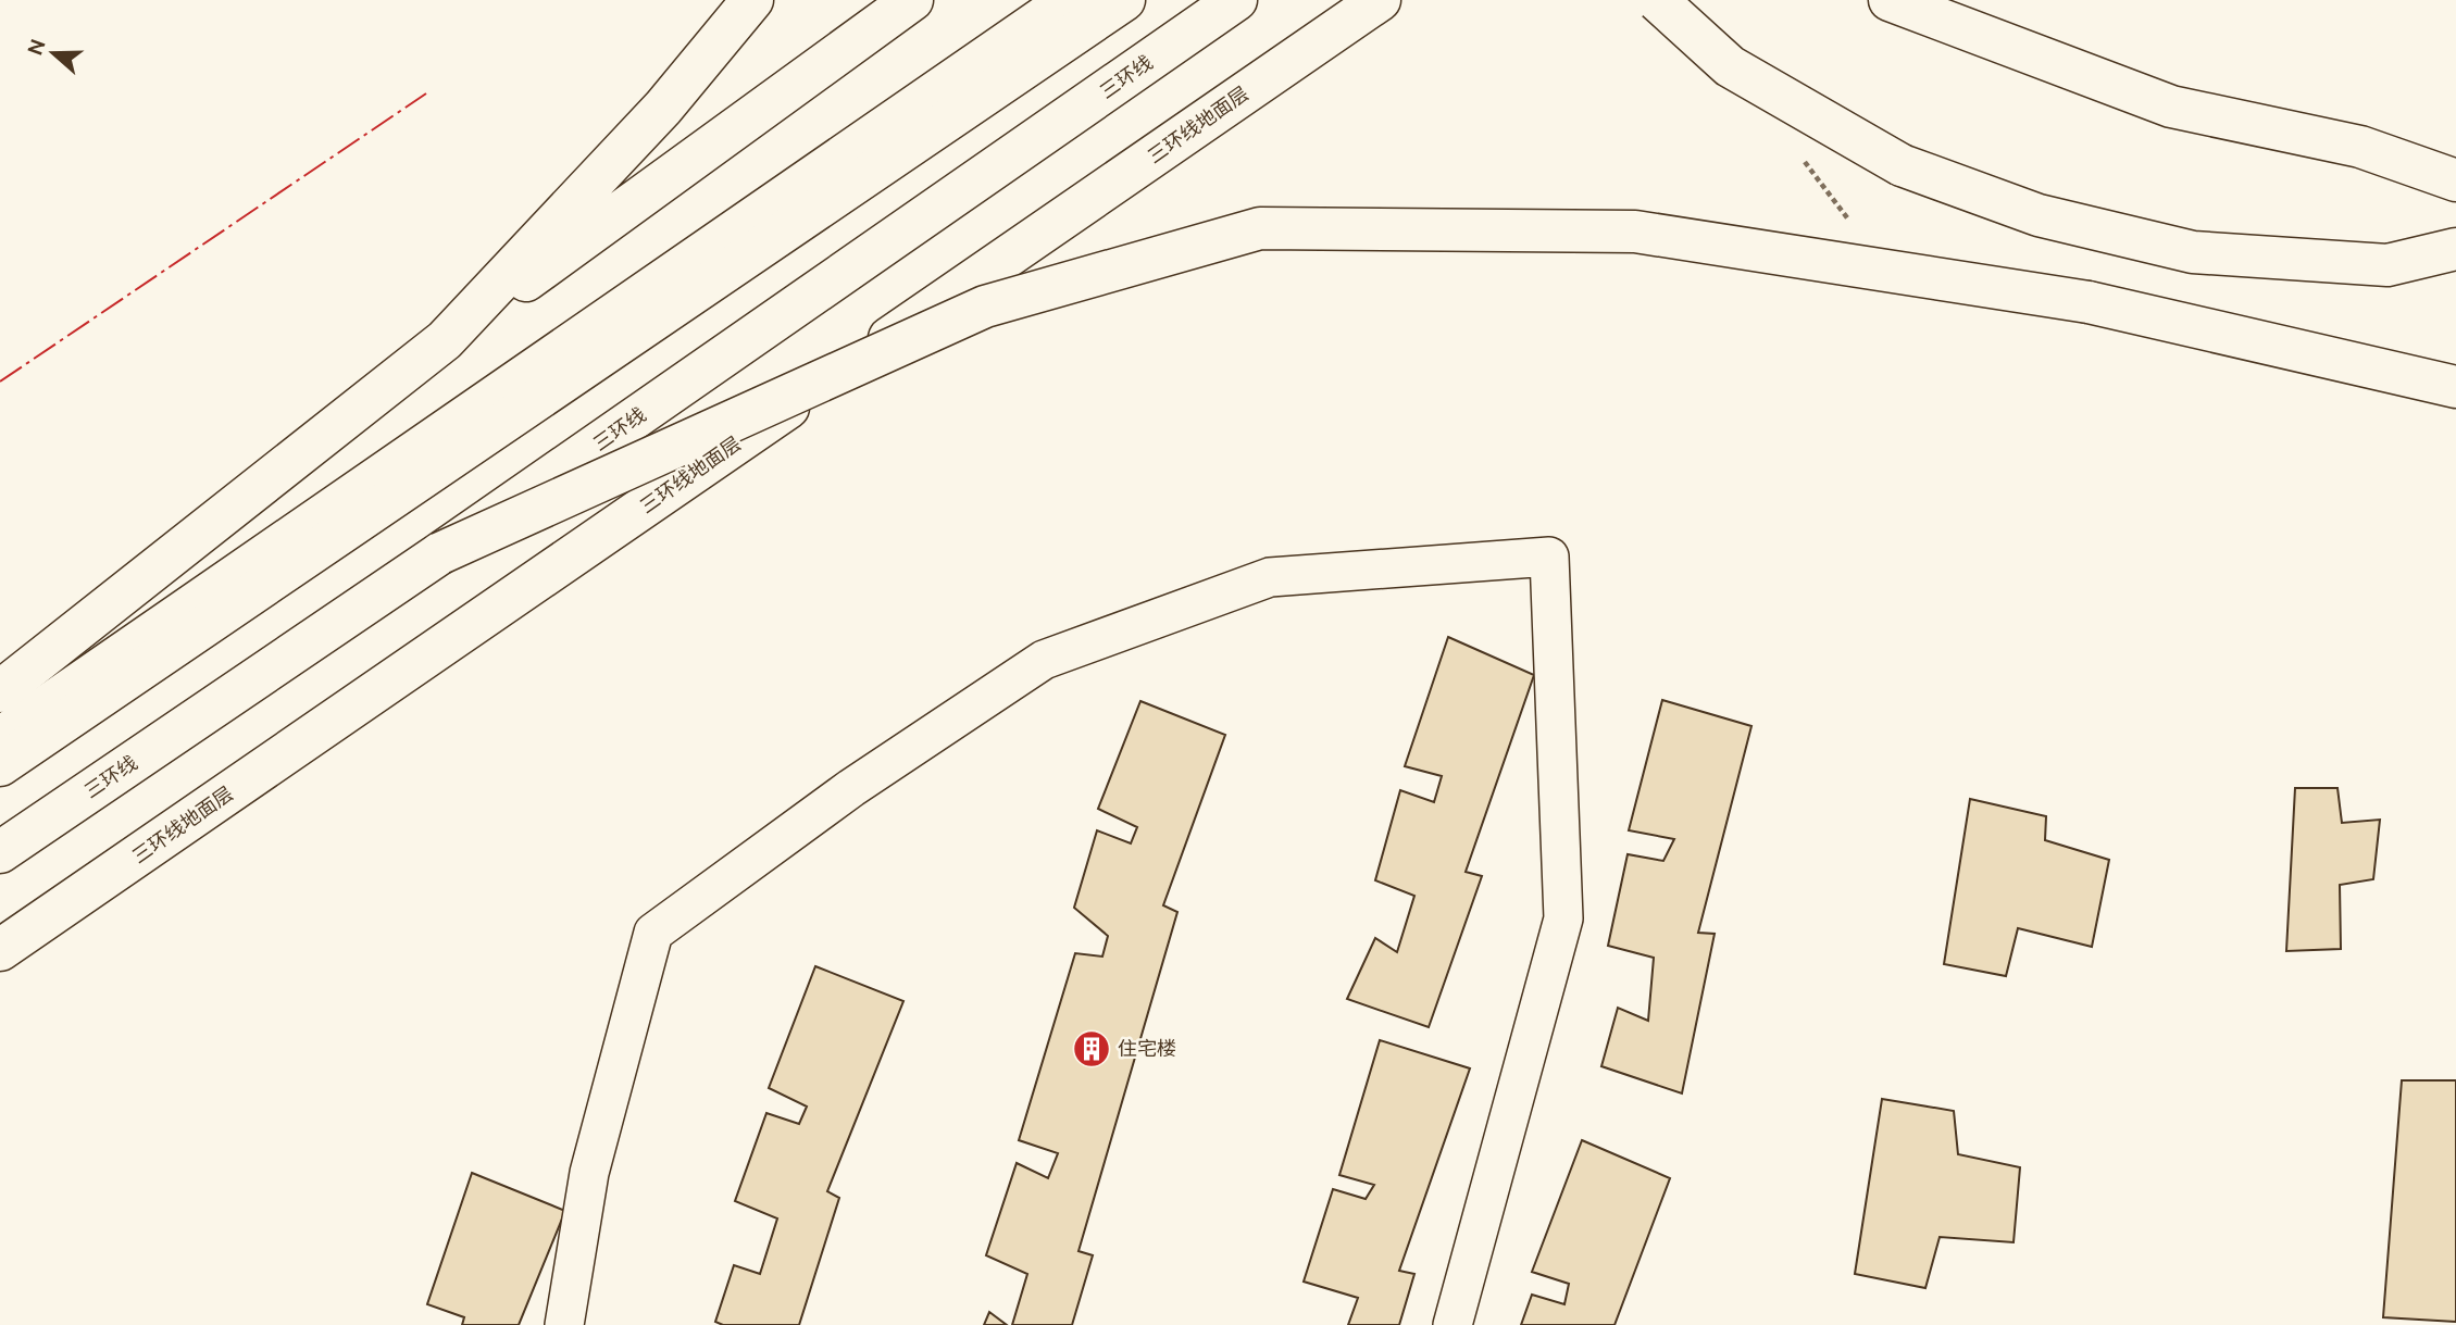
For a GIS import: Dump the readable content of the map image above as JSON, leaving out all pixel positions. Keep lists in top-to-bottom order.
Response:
{
  "streets": {
    "main road": ["三环线", "三环线地面层"]
  },
  "places": {
    "building": ["住宅楼"]
  },
  "north": "left"
}
